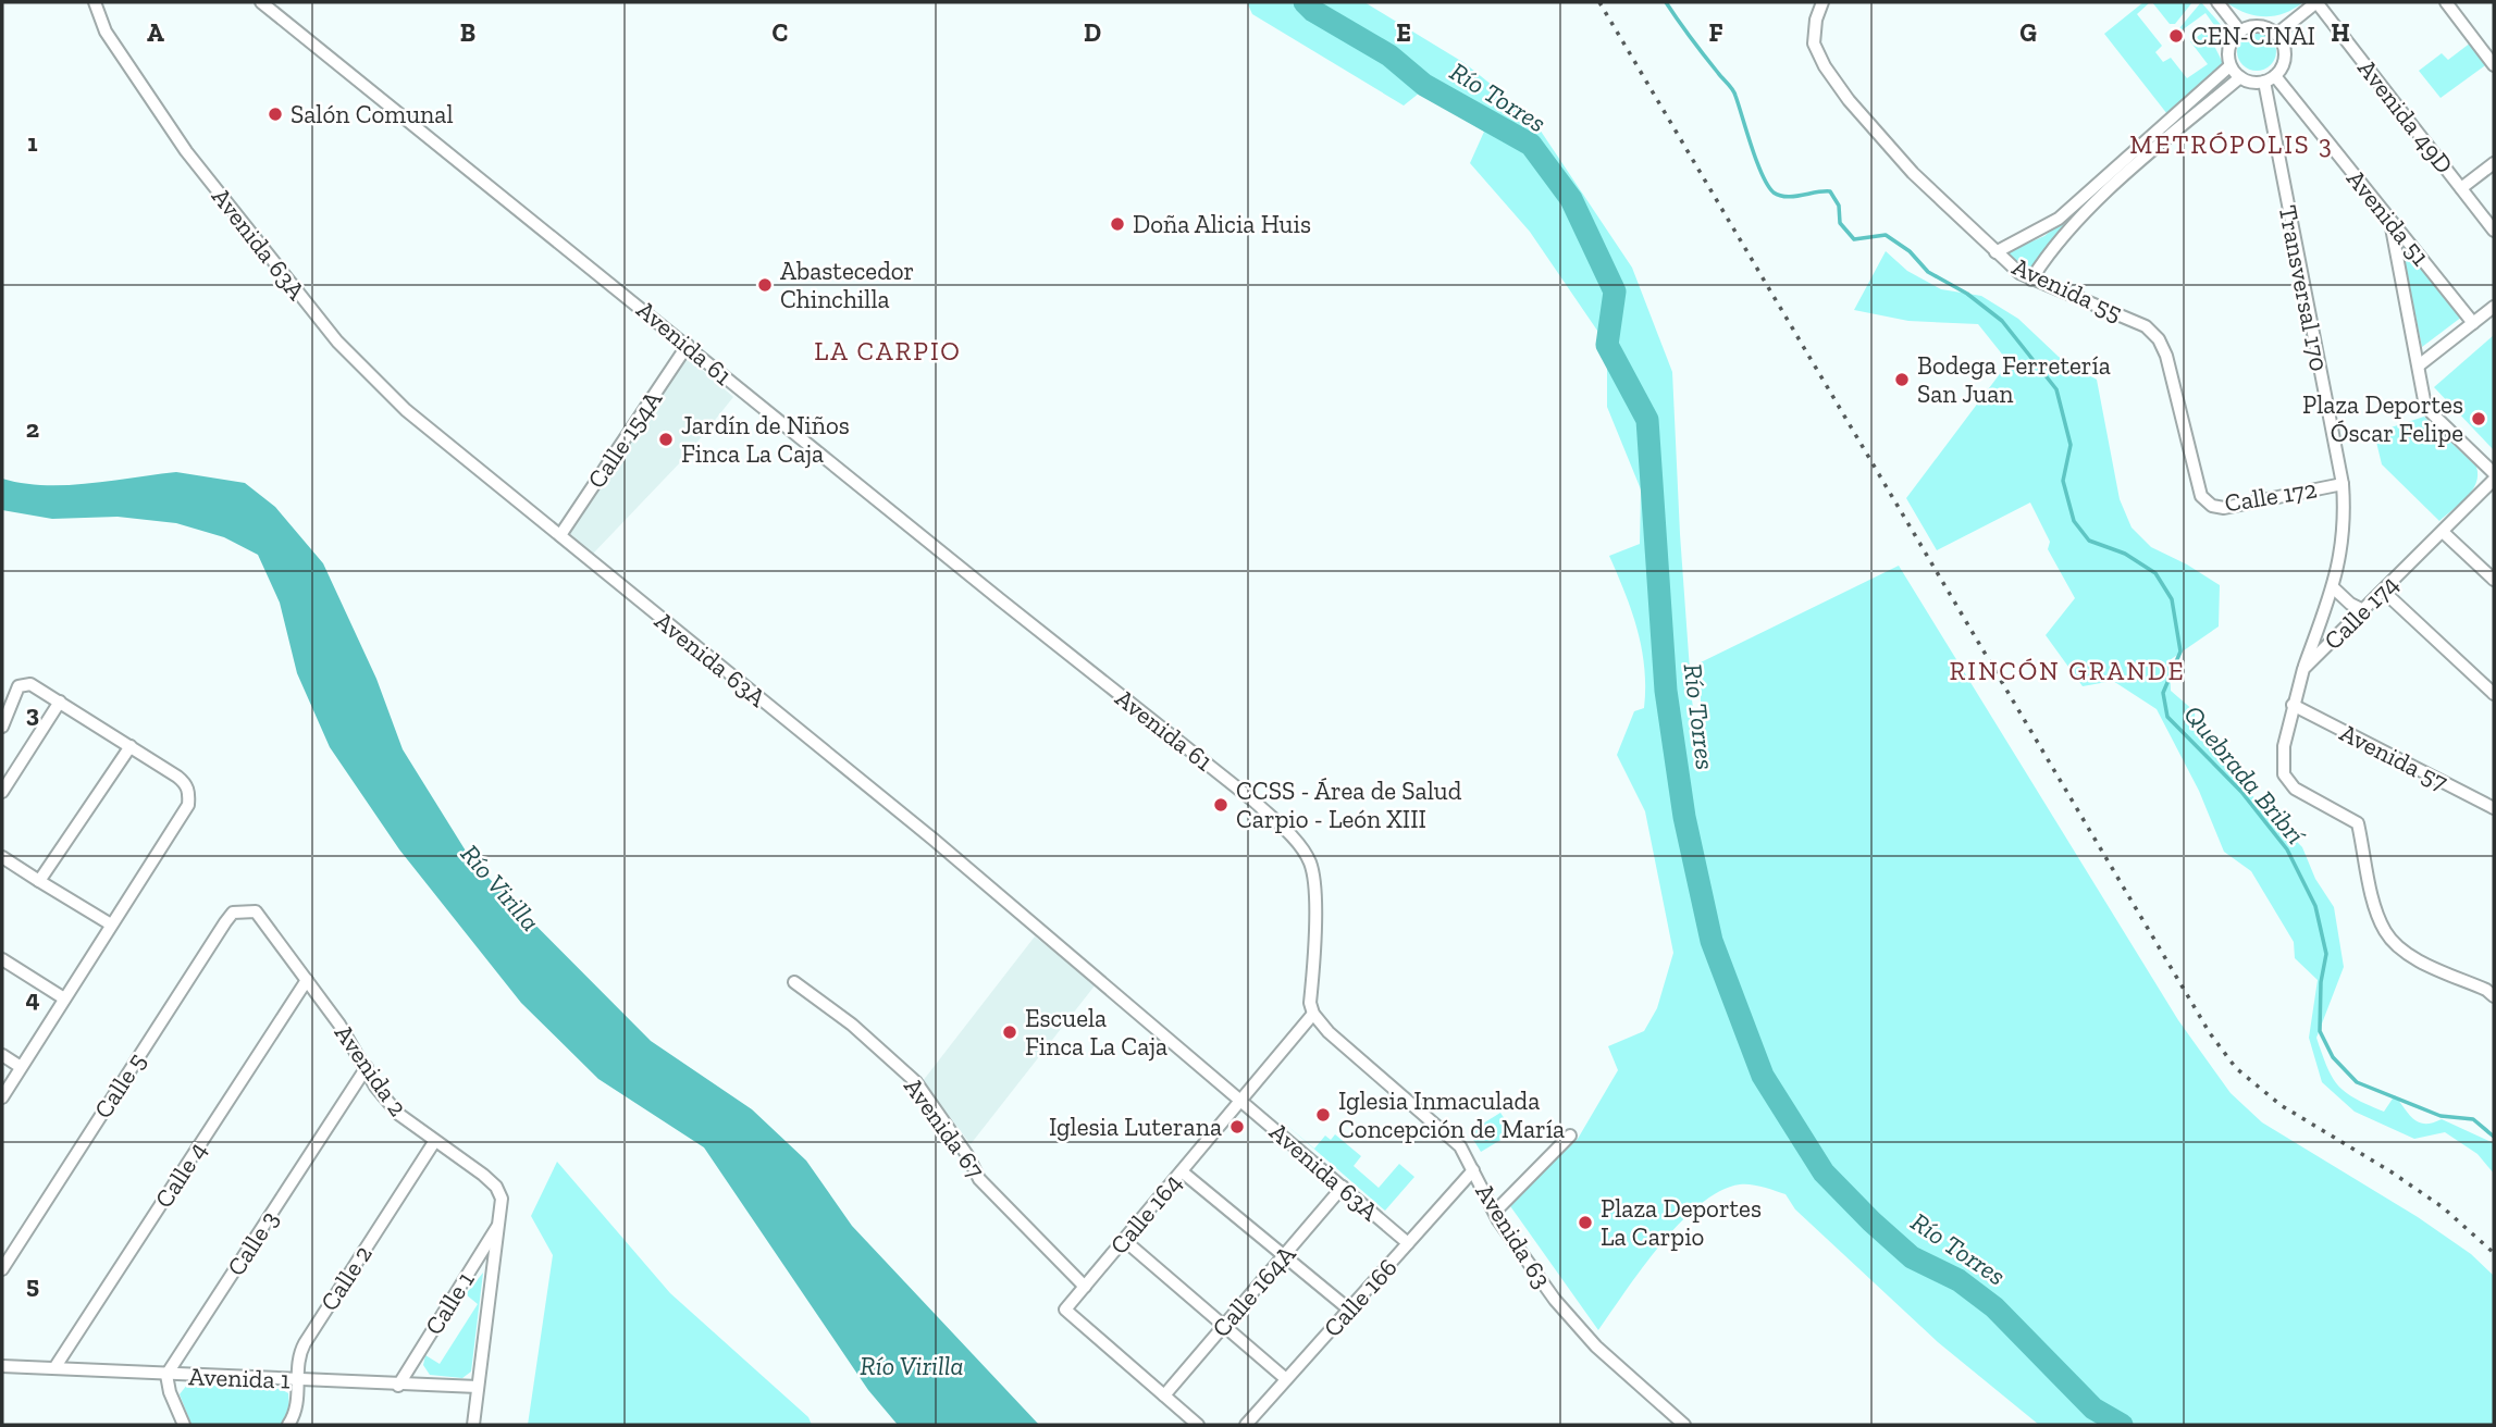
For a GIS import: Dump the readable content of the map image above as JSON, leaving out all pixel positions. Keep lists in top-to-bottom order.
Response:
{
  "streets": {
    "street": [
      "Avenida 49D",
      "Avenida 51",
      "Avenida 63A",
      "Transversal 170",
      "Avenida 55",
      "Avenida 61",
      "Calle 154A",
      "Calle 172",
      "Calle 174",
      "Avenida 57",
      "Avenida 2",
      "Calle 5",
      "Avenida 67",
      "Calle 4",
      "Calle 164",
      "Avenida 63",
      "Calle 3",
      "Calle 2",
      "Calle 164A",
      "Calle 166",
      "Calle 1",
      "Avenida 1"
    ]
  },
  "crossings": [
    ["Avenida 51", "Transversal 170"],
    ["Avenida 63A", "Calle 154A"],
    ["Avenida 63A", "Calle 164"],
    ["Avenida 63A", "Calle 164A"],
    ["Avenida 63A", "Calle 166"],
    ["Transversal 170", "Calle 172"],
    ["Transversal 170", "Calle 174"],
    ["Avenida 55", "Calle 172"],
    ["Avenida 61", "Calle 154A"],
    ["Avenida 61", "Calle 164"],
    ["Avenida 61", "Avenida 63"],
    ["Calle 174", "Avenida 57"],
    ["Avenida 2", "Calle 5"],
    ["Avenida 2", "Calle 4"],
    ["Avenida 2", "Calle 3"],
    ["Avenida 2", "Calle 2"],
    ["Avenida 2", "Calle 1"],
    ["Avenida 2", "Avenida 1"],
    ["Avenida 67", "Calle 164"],
    ["Calle 4", "Avenida 1"],
    ["Calle 164", "Avenida 63"],
    ["Calle 164", "Calle 164A"],
    ["Avenida 63", "Calle 166"],
    ["Calle 3", "Avenida 1"],
    ["Calle 2", "Avenida 1"],
    ["Calle 1", "Avenida 1"]
  ],
  "districts": ["METRÓPOLIS 3", "LA CARPIO", "RINCÓN GRANDE"],
  "water": ["Río Torres", "Quebrada Bribrí", "Río Virilla"],
  "places": [
    "CEN-CINAI",
    "Salón Comunal",
    "Doña Alicia Huis",
    "Abastecedor Chinchilla",
    "Bodega Ferretería San Juan",
    "Plaza Deportes Óscar Felipe",
    "Jardín de Niños Finca La Caja",
    "CCSS - Área de Salud Carpio - León XIII",
    "Escuela Finca La Caja",
    "Iglesia Inmaculada Concepción de María",
    "Iglesia Luterana",
    "Plaza Deportes La Carpio"
  ],
  "grid": {
    "columns": [
      "A",
      "B",
      "C",
      "D",
      "E",
      "F",
      "G",
      "H"
    ],
    "rows": [
      "1",
      "2",
      "3",
      "4",
      "5"
    ]
  }
}
